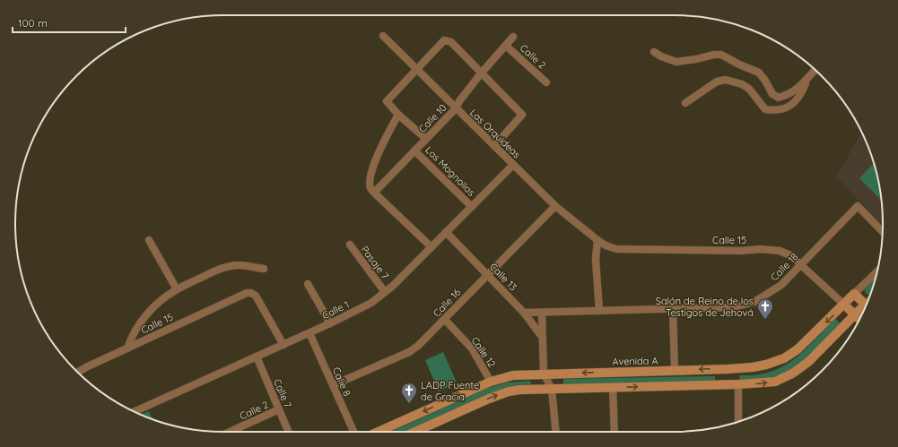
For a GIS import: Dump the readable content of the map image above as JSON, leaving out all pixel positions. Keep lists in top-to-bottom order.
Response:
{
  "streets": {
    "main road": ["Avenida A"],
    "street": [
      "Calle 2",
      "Calle 10",
      "Las Orquideas",
      "Las Magnolias",
      "Calle 15",
      "Pasaje 7",
      "Calle 18",
      "Calle 13",
      "Calle 16",
      "Calle 1",
      "Calle 12",
      "Calle 8",
      "Calle 7"
    ]
  },
  "crossings": [
    ["Calle 2", "Calle 10"],
    ["Calle 2", "Calle 7"],
    ["Calle 10", "Las Orquideas"],
    ["Calle 10", "Las Magnolias"],
    ["Las Orquideas", "Calle 15"],
    ["Las Orquideas", "Calle 16"],
    ["Las Orquideas", "Calle 1"],
    ["Las Magnolias", "Calle 1"],
    ["Calle 15", "Calle 18"],
    ["Calle 15", "Calle 1"],
    ["Calle 15", "Avenida A"],
    ["Pasaje 7", "Calle 1"],
    ["Calle 18", "Calle 13"],
    ["Calle 13", "Calle 16"],
    ["Calle 13", "Calle 1"],
    ["Calle 16", "Calle 12"],
    ["Calle 16", "Calle 8"],
    ["Calle 1", "Calle 8"],
    ["Calle 1", "Calle 7"],
    ["Calle 12", "Avenida A"]
  ],
  "places": {
    "church": ["Salón de Reino de los Testigos de Jehová", "LADP Fuente de Gracia"]
  },
  "scale_bar": "100 m"
}
